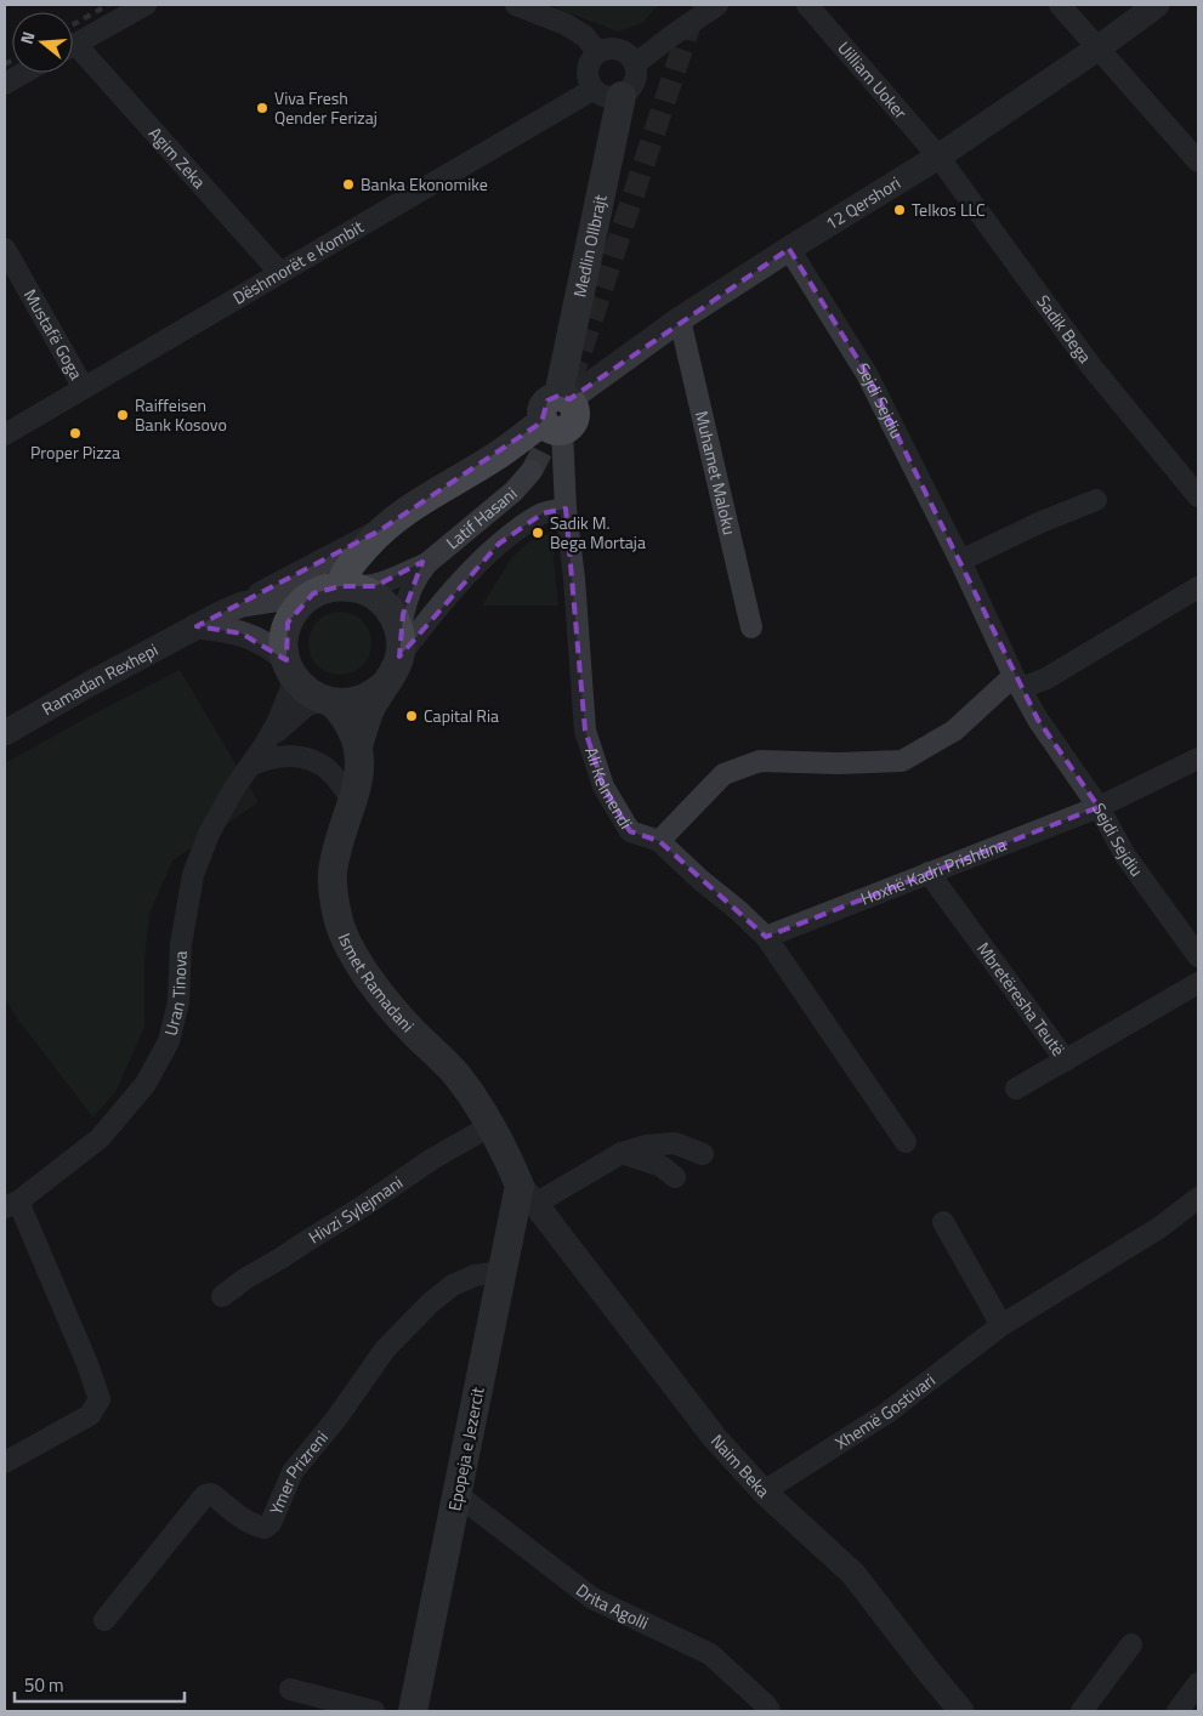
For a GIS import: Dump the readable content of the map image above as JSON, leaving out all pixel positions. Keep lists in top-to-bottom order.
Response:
{
  "streets": {
    "main road": ["Medlin Ollbrajt", "Ismet Ramadani", "Epopeja e Jezercit"],
    "street": [
      "Uilliam Uoker",
      "Agim Zeka",
      "12 Qershori",
      "Dëshmorët e Kombit",
      "Sadik Bega",
      "Mustafë Goga",
      "Sejdi Sejdiu",
      "Muhamet Maloku",
      "Latif Hasani",
      "Ramadan Rexhepi",
      "Ali Kelmendi",
      "Hoxhë Kadri Prishtina",
      "Uran Tinova",
      "Mbretëresha Teutë",
      "Hivzi Sylejmani",
      "Xhemë Gostivari",
      "Naim Beka",
      "Ymer Prizreni",
      "Drita Agolli"
    ]
  },
  "crossings": [
    ["Uilliam Uoker", "12 Qershori"],
    ["Uilliam Uoker", "Sadik Bega"],
    ["Agim Zeka", "Dëshmorët e Kombit"],
    ["12 Qershori", "Medlin Ollbrajt"],
    ["12 Qershori", "Sadik Bega"],
    ["12 Qershori", "Sejdi Sejdiu"],
    ["12 Qershori", "Muhamet Maloku"],
    ["Medlin Ollbrajt", "Dëshmorët e Kombit"],
    ["Dëshmorët e Kombit", "Mustafë Goga"],
    ["Sejdi Sejdiu", "Hoxhë Kadri Prishtina"],
    ["Latif Hasani", "Ramadan Rexhepi"],
    ["Latif Hasani", "Ismet Ramadani"],
    ["Ramadan Rexhepi", "Ismet Ramadani"],
    ["Ali Kelmendi", "Hoxhë Kadri Prishtina"],
    ["Hoxhë Kadri Prishtina", "Mbretëresha Teutë"],
    ["Ismet Ramadani", "Hivzi Sylejmani"],
    ["Ismet Ramadani", "Epopeja e Jezercit"],
    ["Ismet Ramadani", "Naim Beka"],
    ["Xhemë Gostivari", "Naim Beka"],
    ["Epopeja e Jezercit", "Naim Beka"],
    ["Epopeja e Jezercit", "Ymer Prizreni"],
    ["Epopeja e Jezercit", "Drita Agolli"]
  ],
  "places": [
    "Viva Fresh Qender Ferizaj",
    "Banka Ekonomike",
    "Telkos LLC",
    "Raiffeisen Bank Kosovo",
    "Proper Pizza",
    "Sadik M. Bega Mortaja",
    "Capital Ria"
  ],
  "scale_bar": "50 m",
  "north": "left"
}
